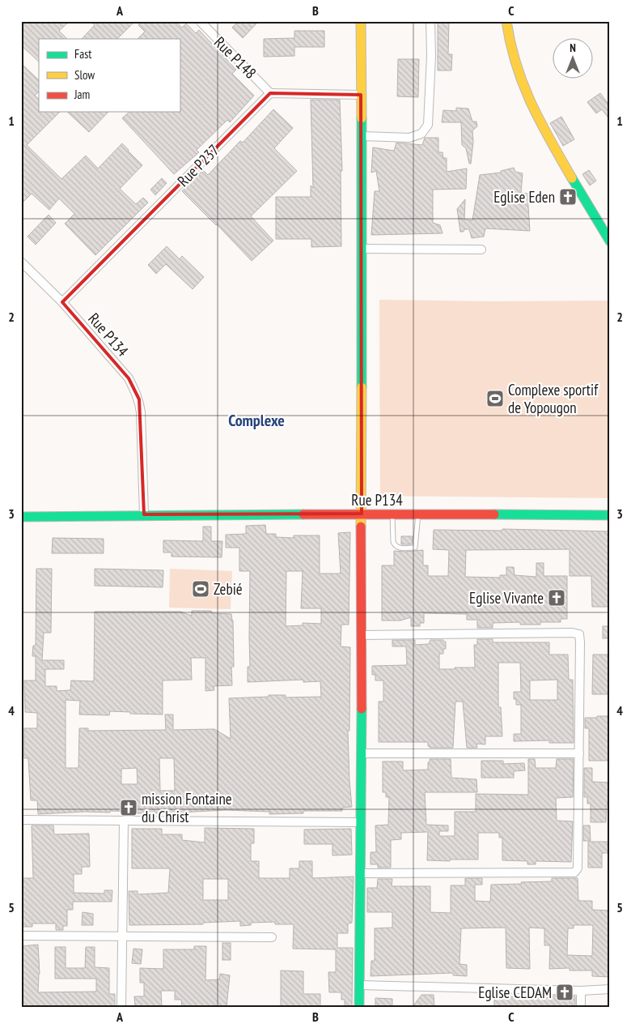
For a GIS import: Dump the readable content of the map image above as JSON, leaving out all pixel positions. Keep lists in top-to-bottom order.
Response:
{
  "streets": {
    "street": ["Rue P148", "Rue P237", "Rue P134"]
  },
  "crossings": [
    ["Rue P148", "Rue P237"],
    ["Rue P237", "Rue P134"]
  ],
  "districts": ["Complexe"],
  "places": {
    "church": [
      "Eglise Eden",
      "Eglise Vivante",
      "mission Fontaine du Christ",
      "Eglise CEDAM"
    ],
    "sports": ["Complexe sportif de Yopougon", "Zebié"]
  },
  "legend": ["Fast", "Slow", "Jam"],
  "north": "top",
  "grid": {
    "columns": ["A", "B", "C"],
    "rows": [
      "1",
      "2",
      "3",
      "4",
      "5"
    ]
  }
}
